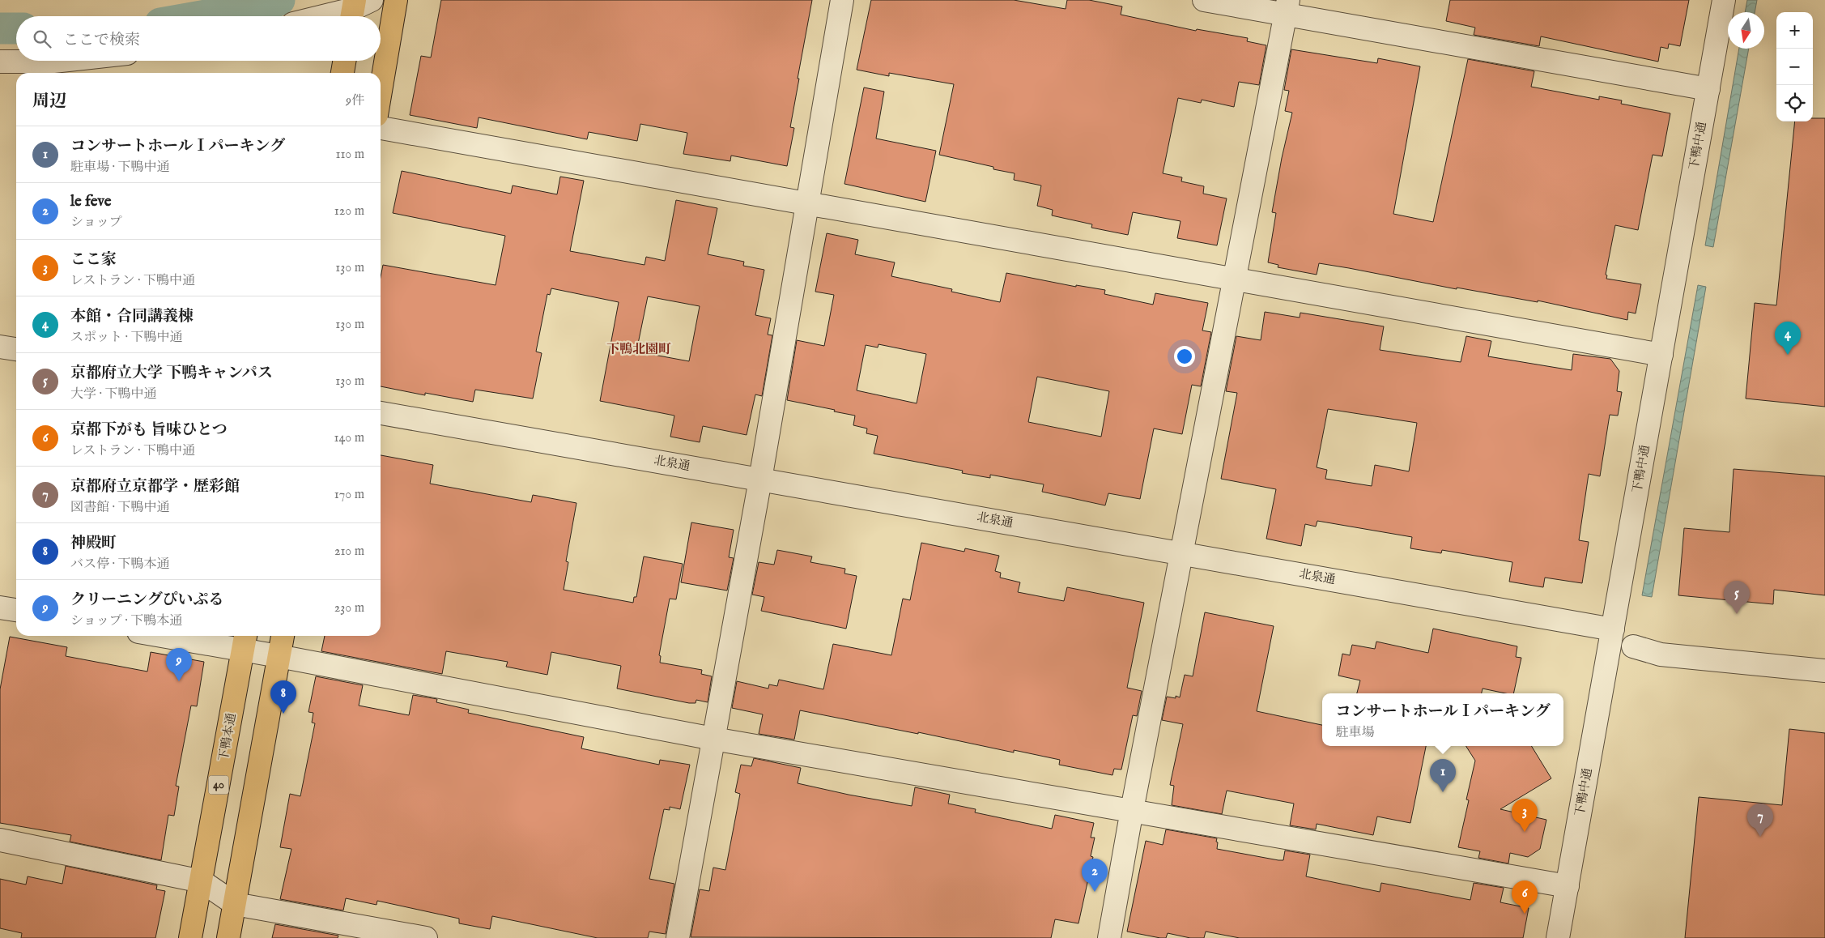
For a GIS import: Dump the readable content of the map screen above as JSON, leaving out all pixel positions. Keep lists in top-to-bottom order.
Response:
{
  "streets": {
    "main road": ["下鴨本通", "40"],
    "street": ["下鴨中通", "北泉通"]
  },
  "crossings": [
    ["下鴨中通", "北泉通"]
  ],
  "districts": ["下鴨北園町"],
  "north": "bottom",
  "page": {
    "map_buttons": ["+", "−"],
    "search": "ここで検索",
    "heading": ["周辺", "9件"],
    "list": [
      {
        "mark": "1",
        "name": "コンサートホールⅠパーキング",
        "note": "駐車場 · 下鴨中通",
        "value": "110 m"
      },
      {
        "mark": "2",
        "name": "le feve",
        "note": "ショップ",
        "value": "120 m"
      },
      {
        "mark": "3",
        "name": "ここ家",
        "note": "レストラン · 下鴨中通",
        "value": "130 m"
      },
      {
        "mark": "4",
        "name": "本館・合同講義棟",
        "note": "スポット · 下鴨中通",
        "value": "130 m"
      },
      {
        "mark": "5",
        "name": "京都府立大学 下鴨キャンパス",
        "note": "大学 · 下鴨中通",
        "value": "130 m"
      },
      {
        "mark": "6",
        "name": "京都下がも 旨味ひとつ",
        "note": "レストラン · 下鴨中通",
        "value": "140 m"
      },
      {
        "mark": "7",
        "name": "京都府立京都学・歴彩館",
        "note": "図書館 · 下鴨中通",
        "value": "170 m"
      },
      {
        "mark": "8",
        "name": "神殿町",
        "note": "バス停 · 下鴨本通",
        "value": "210 m"
      },
      {
        "mark": "9",
        "name": "クリーニングぴいぷる",
        "note": "ショップ · 下鴨本通",
        "value": "230 m"
      }
    ],
    "pins": [
      "4",
      "5",
      "9",
      "8",
      "1",
      "3",
      "7",
      "2",
      "6"
    ],
    "popup": ["コンサートホールⅠパーキング", "駐車場"]
  }
}
